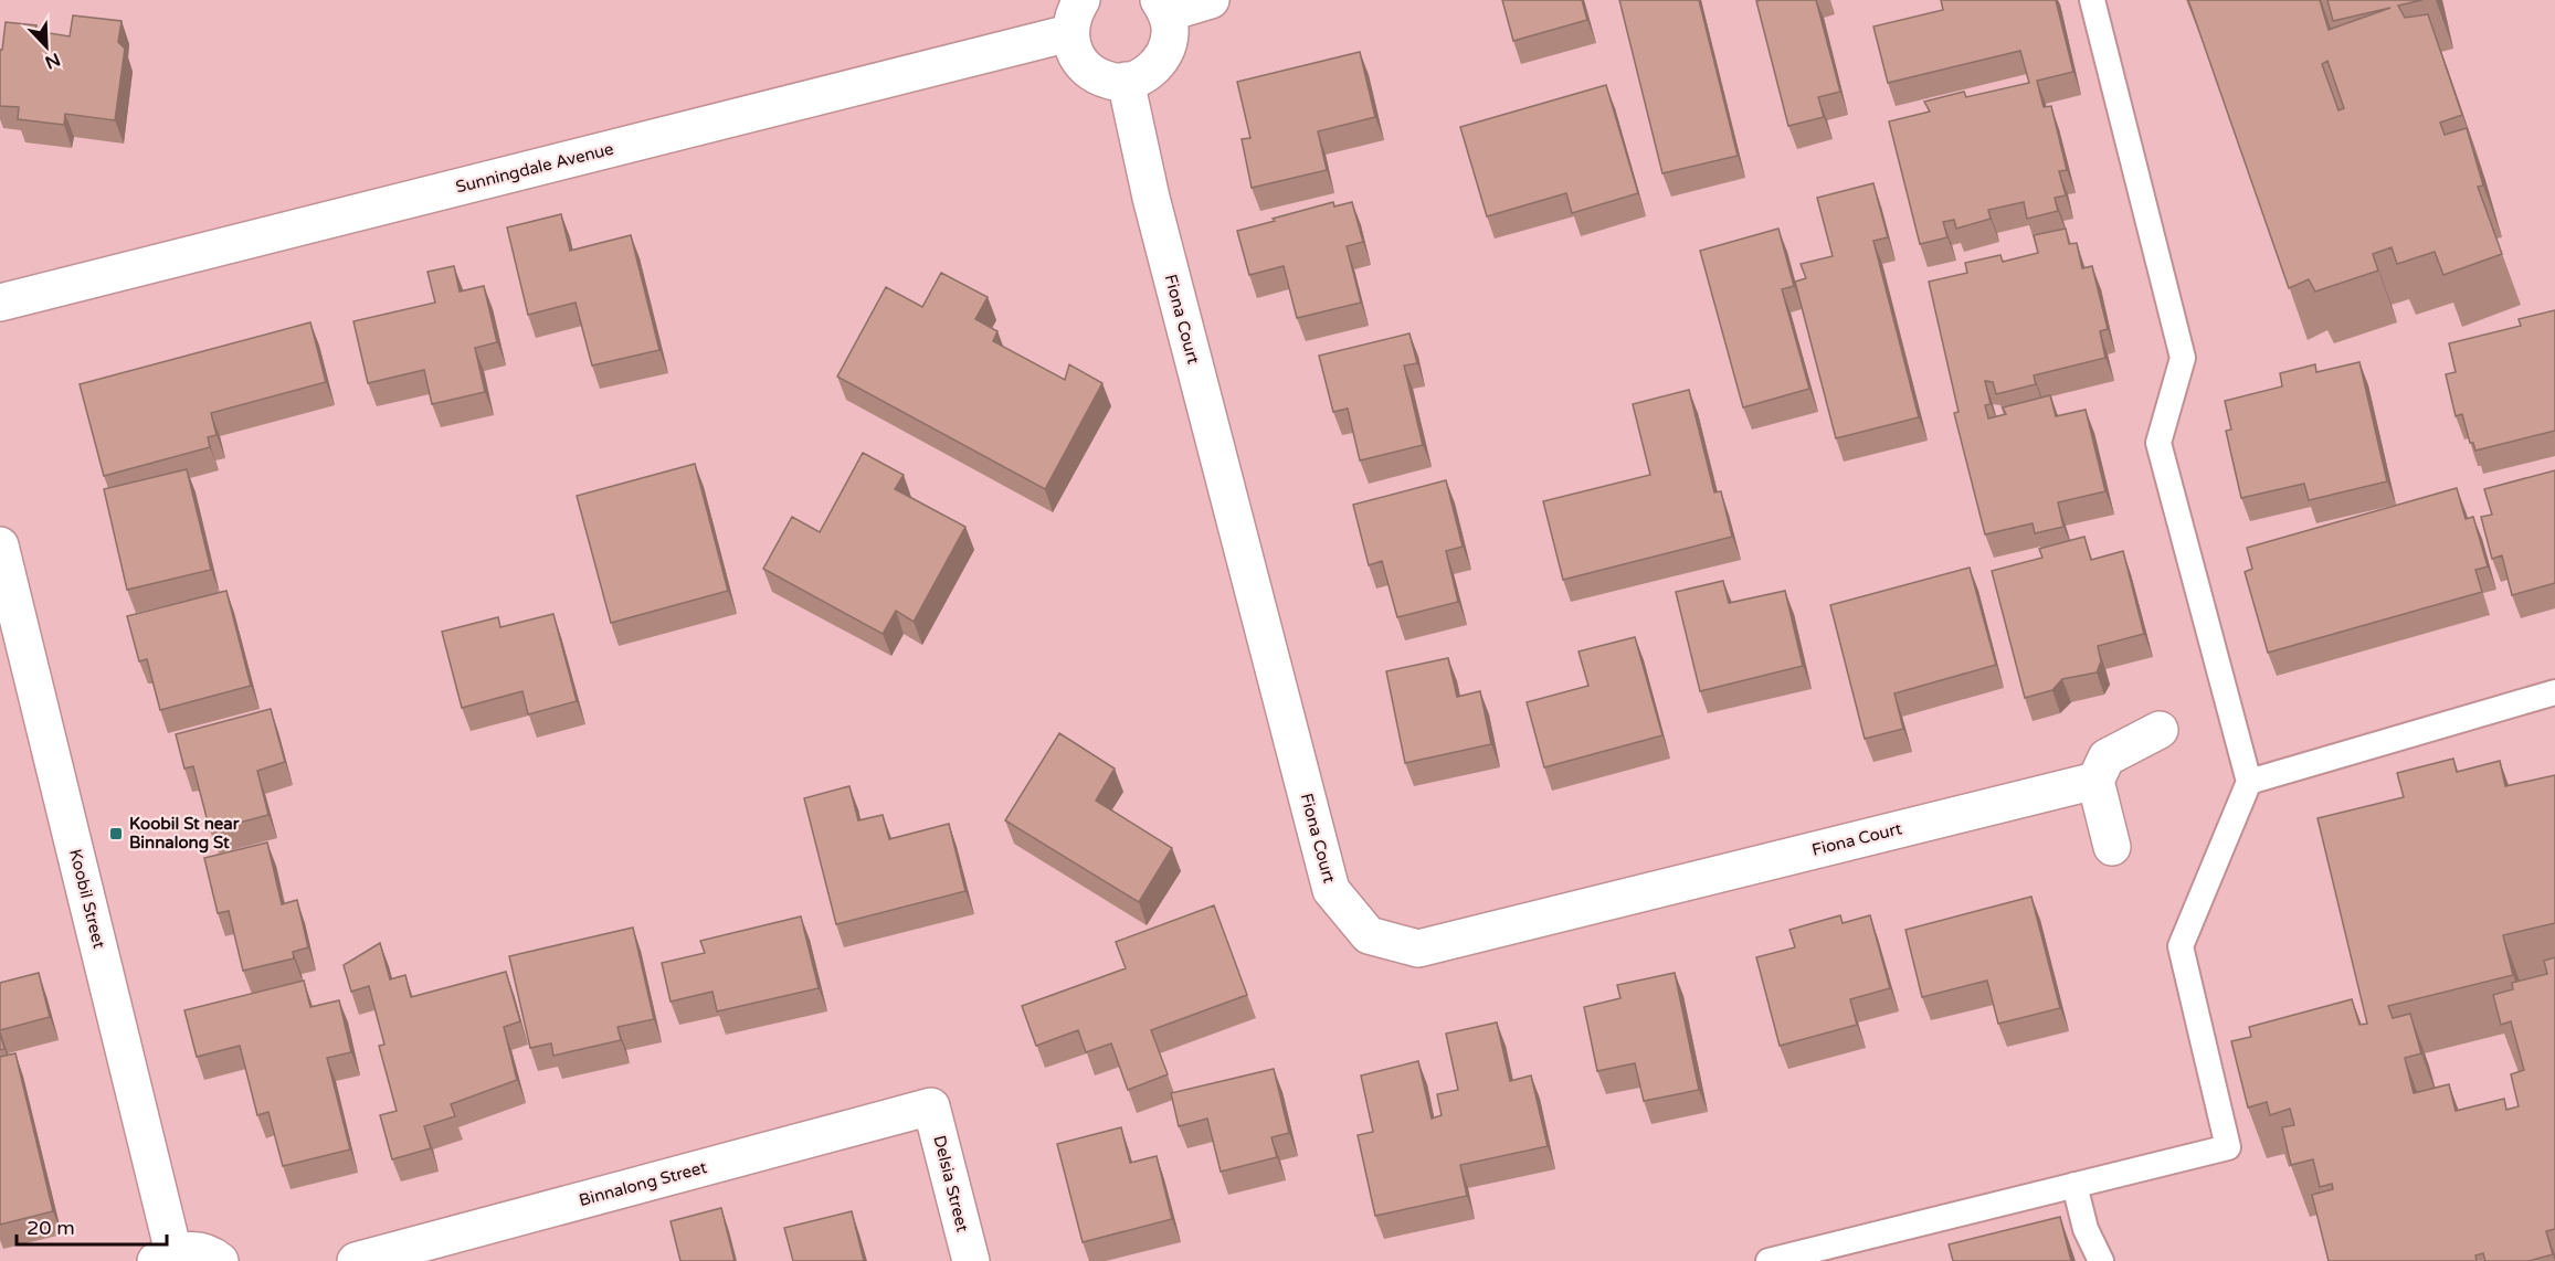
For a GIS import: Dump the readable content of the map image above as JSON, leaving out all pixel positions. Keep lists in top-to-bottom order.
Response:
{
  "streets": {
    "street": [
      "Sunningdale Avenue",
      "Fiona Court",
      "Koobil Street",
      "Binnalong Street",
      "Delsia Street"
    ]
  },
  "crossings": [
    ["Binnalong Street", "Delsia Street"]
  ],
  "places": {
    "transit": ["Koobil St near Binnalong St"]
  },
  "scale_bar": "20 m",
  "north": "bottom right"
}
